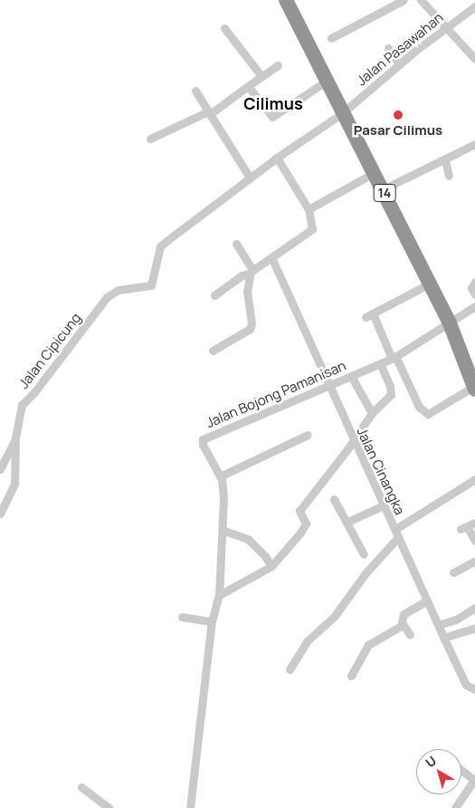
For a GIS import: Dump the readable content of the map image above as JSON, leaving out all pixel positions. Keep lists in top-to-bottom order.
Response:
{
  "streets": {
    "highway": ["14"],
    "street": [
      "Jalan Pasawahan",
      "Jalan Cipicung",
      "Jalan Bojong Pamanisan",
      "Jalan Cinangka"
    ]
  },
  "crossings": [
    ["Jalan Pasawahan", "14"],
    ["Jalan Pasawahan", "Jalan Cipicung"],
    ["14", "Jalan Bojong Pamanisan"],
    ["Jalan Bojong Pamanisan", "Jalan Cinangka"]
  ],
  "districts": ["Cilimus"],
  "places": ["Pasar Cilimus"],
  "north": "top left"
}
